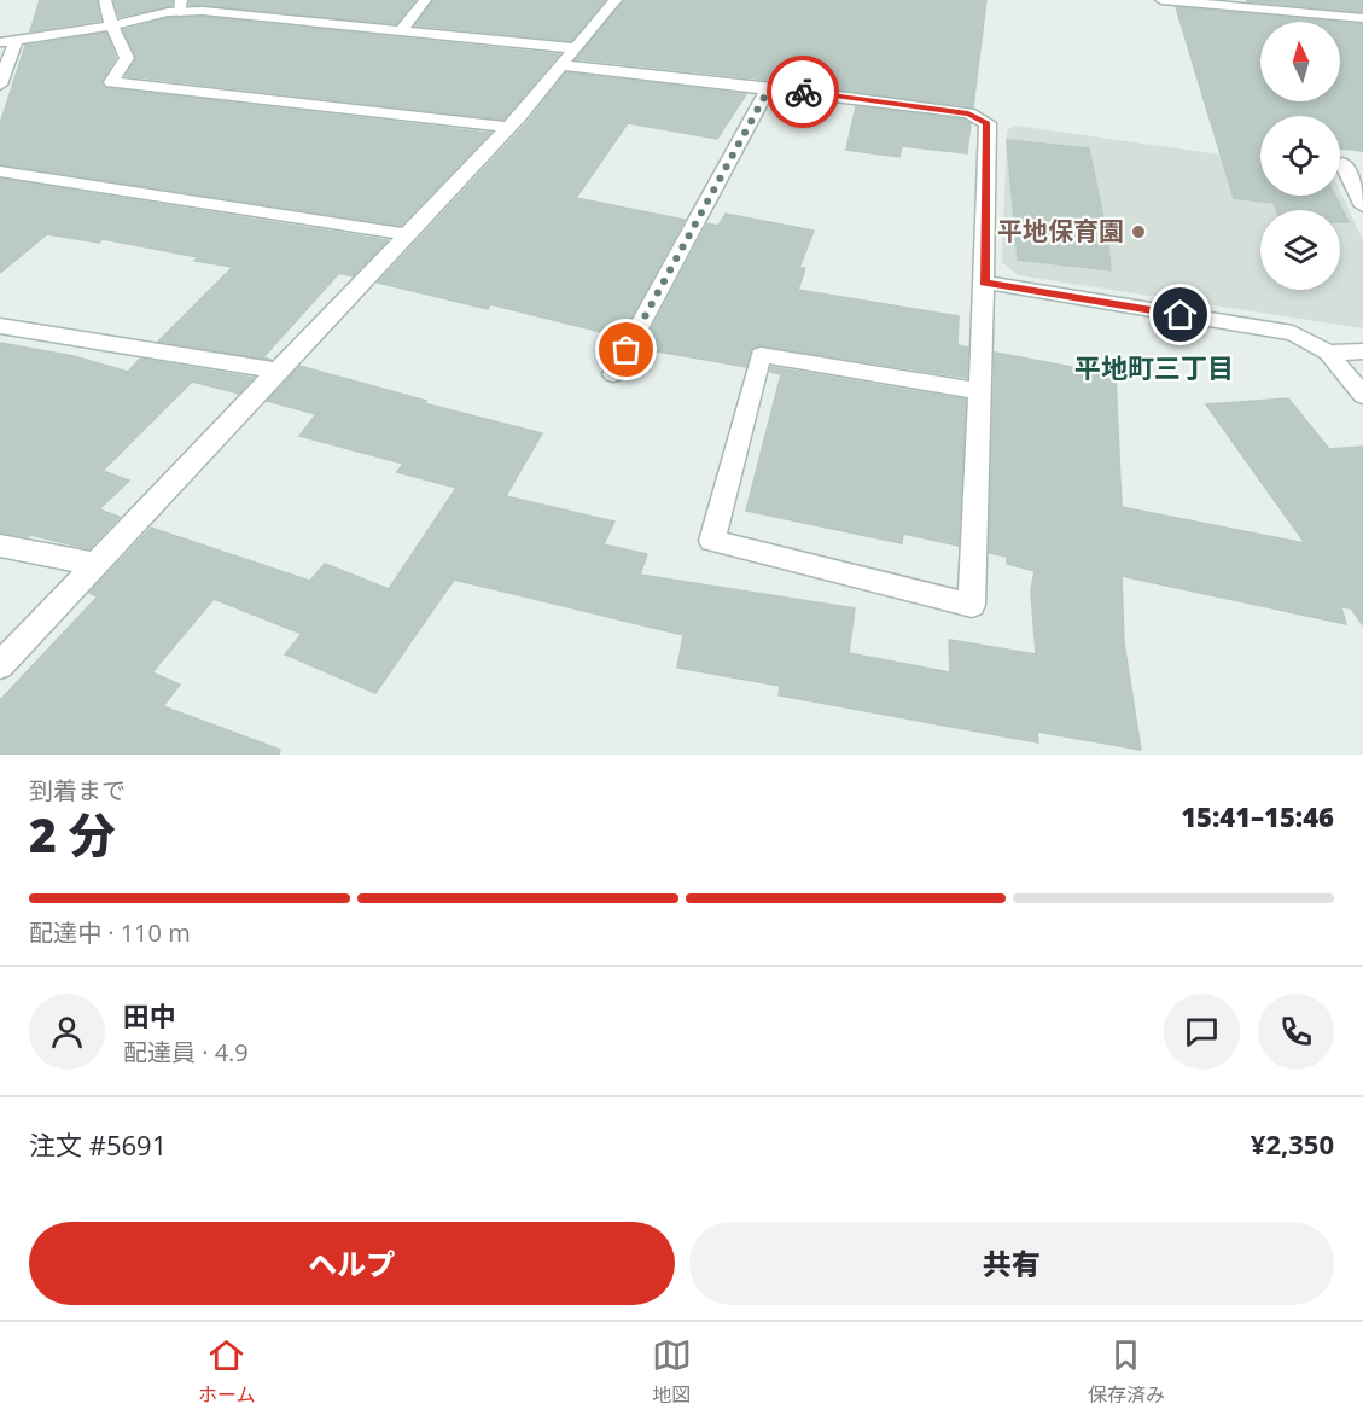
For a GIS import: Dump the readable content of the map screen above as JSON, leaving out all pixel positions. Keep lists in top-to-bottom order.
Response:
{
  "districts": ["平地町三丁目"],
  "places": ["平地保育園"],
  "north": "top",
  "page": {
    "heading": ["2 分", "到着まで", "15:41–15:46"],
    "panel": [
      "田中",
      "配達員 · 4.9",
      "注文 #5691",
      "¥2,350"
    ],
    "bar": "配達中 · 110 m",
    "buttons": ["ヘルプ", "共有"],
    "tabs": ["ホーム", "地図", "保存済み"]
  }
}
